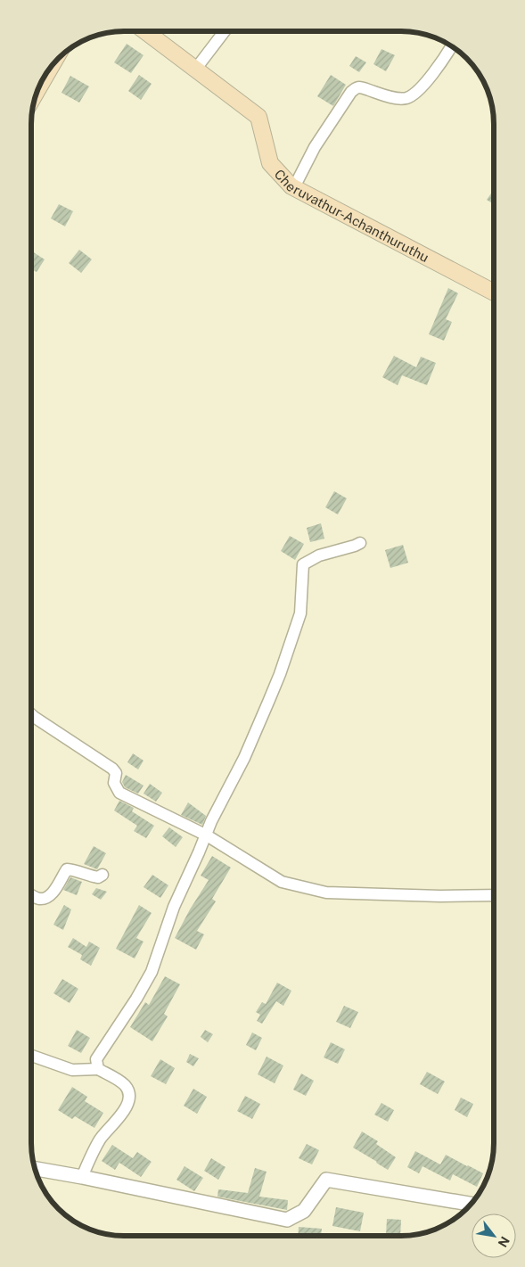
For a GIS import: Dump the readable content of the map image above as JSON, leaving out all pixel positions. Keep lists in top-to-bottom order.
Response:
{
  "streets": {
    "main road": ["Cheruvathur-Achanthuruthu"]
  },
  "north": "bottom right"
}
